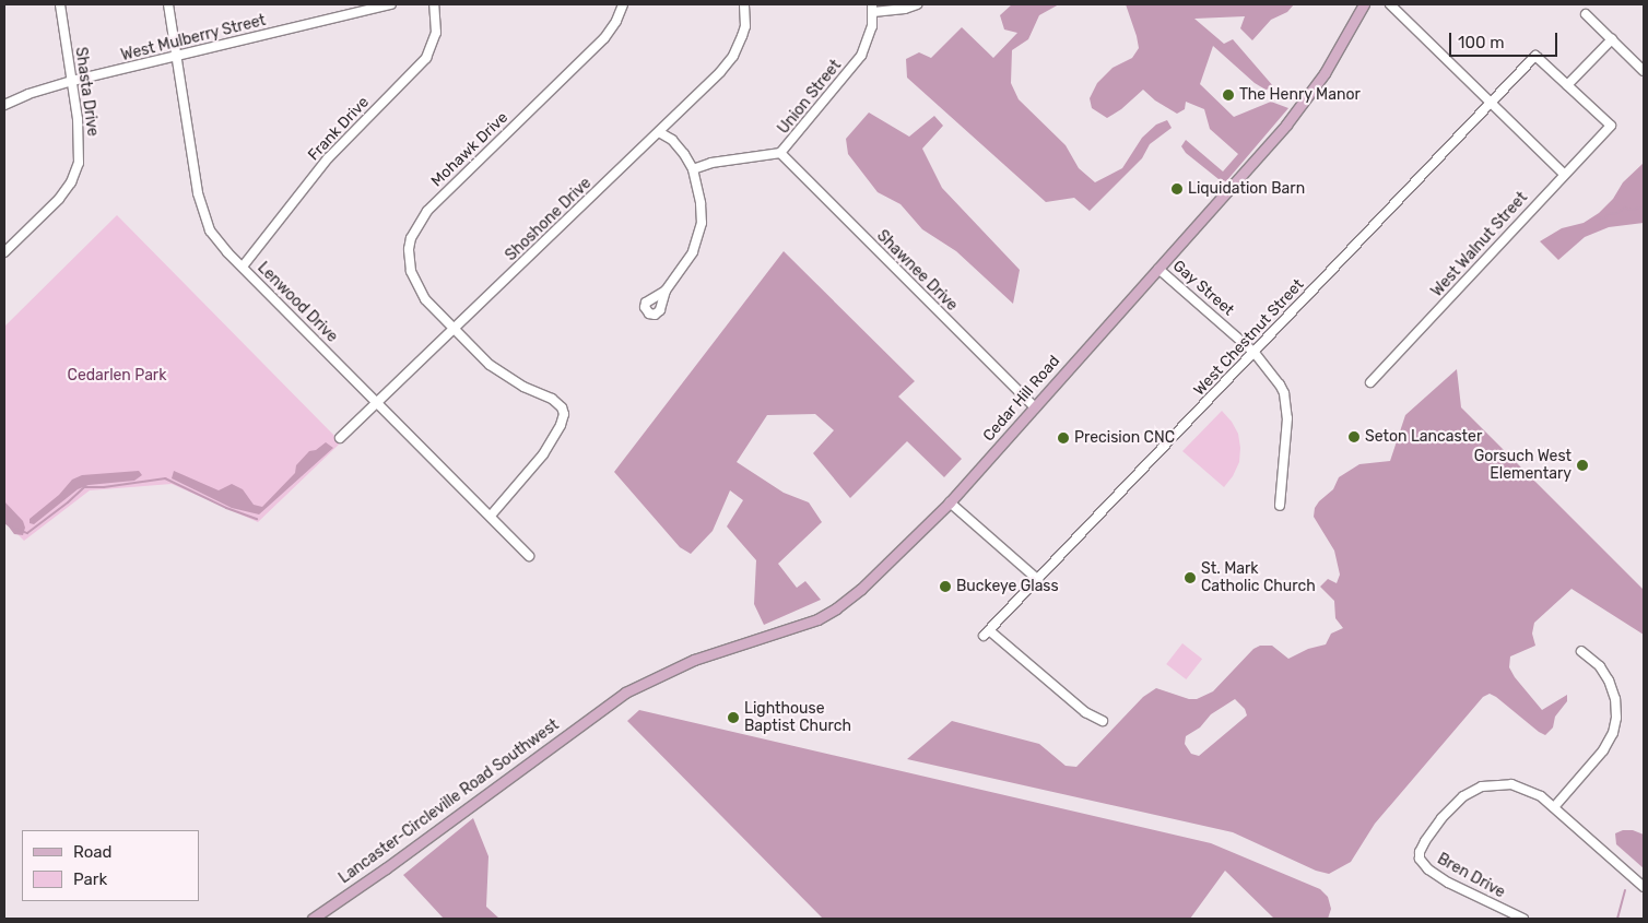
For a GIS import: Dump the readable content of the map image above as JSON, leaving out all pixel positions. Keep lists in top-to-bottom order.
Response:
{
  "streets": {
    "main road": ["Cedar Hill Road", "Lancaster-Circleville Road Southwest"],
    "street": [
      "West Mulberry Street",
      "Shasta Drive",
      "Union Street",
      "Frank Drive",
      "Mohawk Drive",
      "Shoshone Drive",
      "West Walnut Street",
      "Shawnee Drive",
      "Gay Street",
      "Lenwood Drive",
      "West Chestnut Street",
      "Bren Drive"
    ]
  },
  "crossings": [
    ["West Mulberry Street", "Shasta Drive"],
    ["West Mulberry Street", "Lenwood Drive"],
    ["Union Street", "Shawnee Drive"],
    ["Frank Drive", "Lenwood Drive"],
    ["Mohawk Drive", "Shoshone Drive"],
    ["Mohawk Drive", "Lenwood Drive"],
    ["Shoshone Drive", "Lenwood Drive"],
    ["West Walnut Street", "West Chestnut Street"],
    ["Shawnee Drive", "Cedar Hill Road"],
    ["Gay Street", "West Chestnut Street"],
    ["Gay Street", "Cedar Hill Road"],
    ["Cedar Hill Road", "Lancaster-Circleville Road Southwest"]
  ],
  "parks": ["Cedarlen Park"],
  "places": [
    "The Henry Manor",
    "Liquidation Barn",
    "Seton Lancaster",
    "Precision CNC",
    "Gorsuch West Elementary",
    "St. Mark Catholic Church",
    "Buckeye Glass",
    "Lighthouse Baptist Church"
  ],
  "legend": ["Road", "Park"],
  "scale_bar": "100 m"
}
